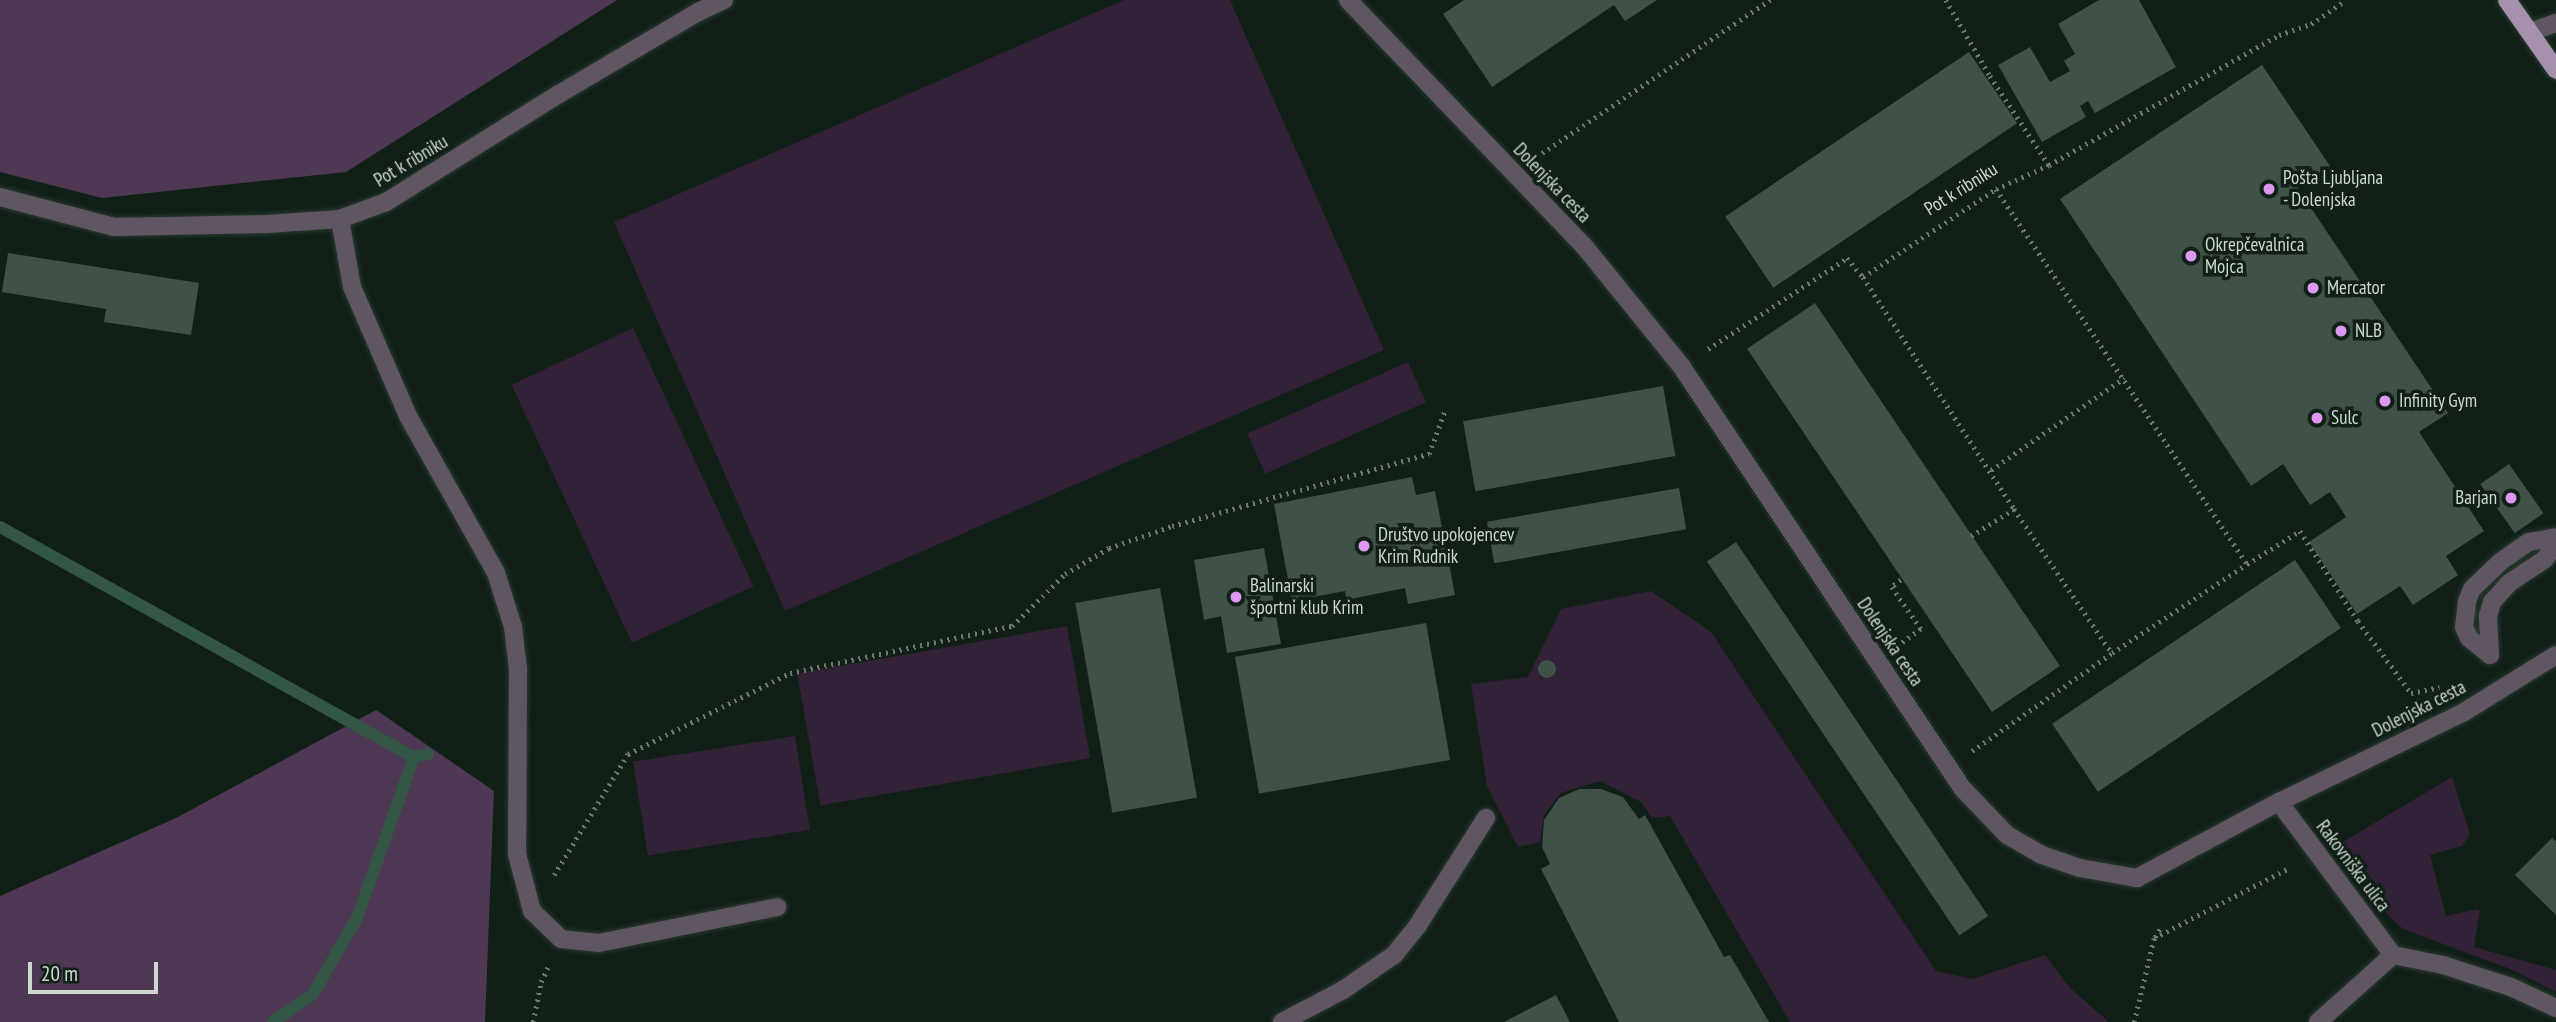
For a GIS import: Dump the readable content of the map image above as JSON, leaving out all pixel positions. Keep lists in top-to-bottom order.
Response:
{
  "streets": {
    "street": ["Pot k ribniku", "Dolenjska cesta", "Rakovniška ulica"]
  },
  "crossings": [
    ["Dolenjska cesta", "Rakovniška ulica"]
  ],
  "places": [
    "Pošta Ljubljana - Dolenjska",
    "Okrepčevalnica Mojca",
    "Mercator",
    "NLB",
    "Infinity Gym",
    "Sulc",
    "Barjan",
    "Društvo upokojencev Krim Rudnik",
    "Balinarski športni klub Krim"
  ],
  "scale_bar": "20 m"
}
